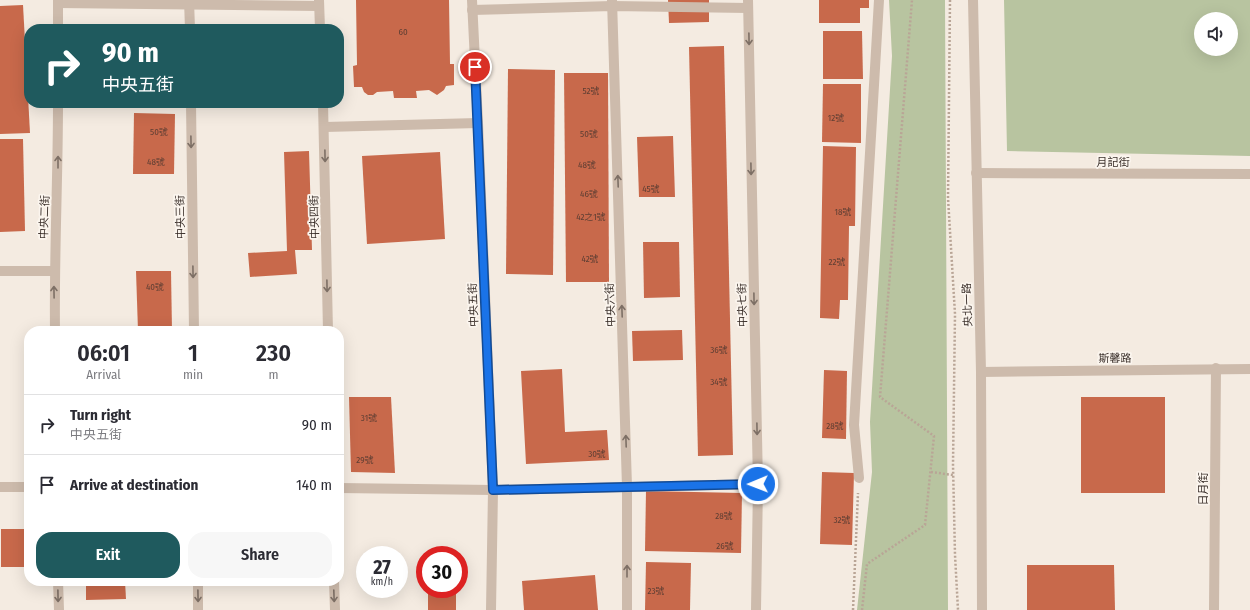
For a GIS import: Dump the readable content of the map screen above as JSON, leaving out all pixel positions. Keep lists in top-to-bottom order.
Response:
{
  "streets": {
    "street": [
      "月記街",
      "中央二街",
      "中央三街",
      "中央四街",
      "中央五街",
      "中央六街",
      "中央七街",
      "央北一路",
      "斯馨路",
      "日月街"
    ]
  },
  "crossings": [
    ["月記街", "央北一路"],
    ["央北一路", "斯馨路"],
    ["斯馨路", "日月街"]
  ],
  "one_way": [
    "中央二街",
    "中央三街",
    "中央四街",
    "中央六街",
    "中央七街"
  ],
  "house_numbers": [
    "60",
    "52號",
    "12號",
    "50號",
    "50號",
    "48號",
    "48號",
    "45號",
    "46號",
    "18號",
    "42之1號",
    "42號",
    "22號",
    "40號",
    "36號",
    "34號",
    "31號",
    "28號",
    "30號",
    "29號",
    "28號",
    "32號",
    "26號",
    "23號"
  ],
  "page": {
    "turn": ["90 m", "中央五街"],
    "eta": [
      "06:01",
      "Arrival",
      "1",
      "min",
      "230",
      "m"
    ],
    "list": [
      {
        "name": "Turn right",
        "note": "中央五街",
        "value": "90 m"
      },
      {
        "name": "Arrive at destination",
        "value": "140 m"
      }
    ],
    "buttons": ["Exit", "Share"],
    "speed": "27 km/h",
    "limit": "30"
  }
}
